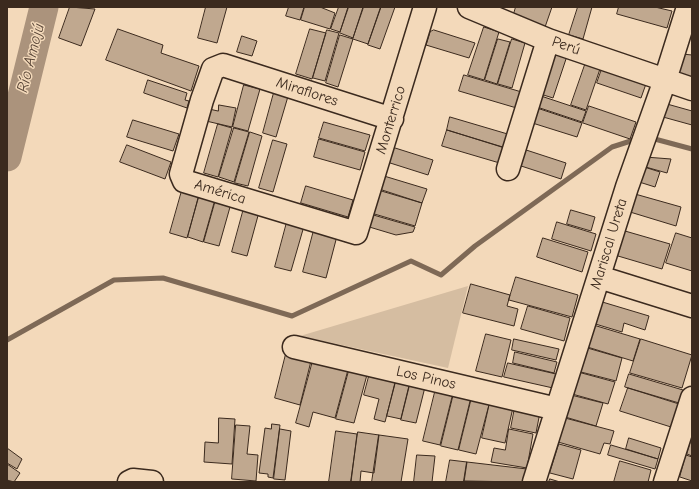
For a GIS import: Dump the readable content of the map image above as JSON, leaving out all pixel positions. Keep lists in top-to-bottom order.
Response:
{
  "streets": {
    "street": [
      "Perú",
      "Miraflores",
      "Monterrico",
      "América",
      "Mariscal Ureta",
      "Los Pinos"
    ]
  },
  "crossings": [
    ["Perú", "Mariscal Ureta"],
    ["Miraflores", "Monterrico"],
    ["Miraflores", "América"],
    ["Monterrico", "América"],
    ["Mariscal Ureta", "Los Pinos"]
  ],
  "water": ["Río Amojú"]
}
